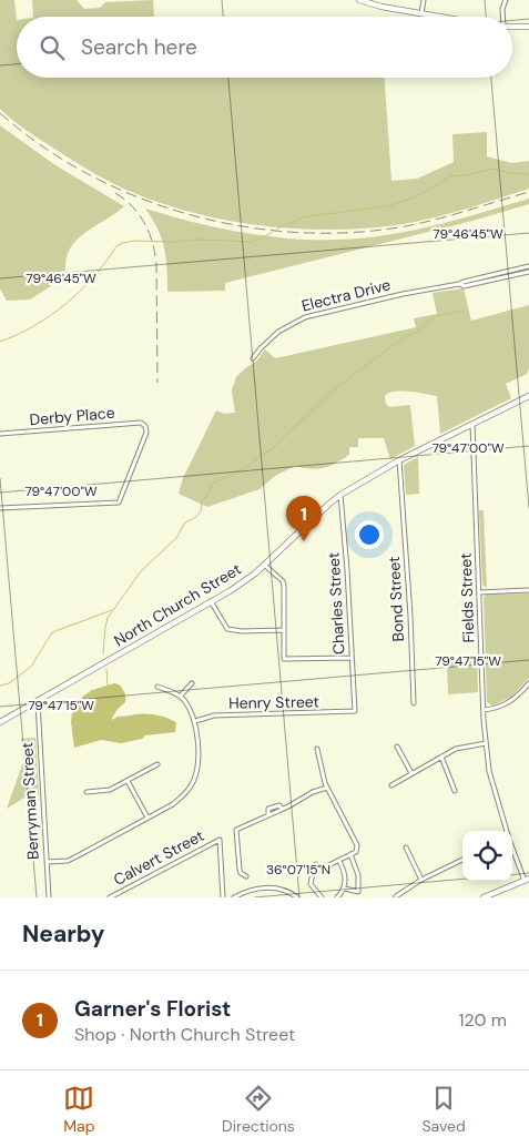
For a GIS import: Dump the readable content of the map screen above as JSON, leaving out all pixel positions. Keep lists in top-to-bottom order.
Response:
{
  "streets": {
    "main road": ["North Church Street"],
    "street": [
      "Electra Drive",
      "Derby Place",
      "Fields Street",
      "Bond Street",
      "Charles Street",
      "Henry Street",
      "Berryman Street",
      "Calvert Street"
    ]
  },
  "crossings": [
    ["Fields Street", "North Church Street"],
    ["Bond Street", "North Church Street"],
    ["Charles Street", "North Church Street"],
    ["Charles Street", "Henry Street"],
    ["North Church Street", "Berryman Street"]
  ],
  "page": {
    "search": "Search here",
    "pins": "1",
    "heading": "Nearby",
    "list": [
      {
        "mark": "1",
        "name": "Garner's Florist",
        "note": "Shop · North Church Street",
        "value": "120 m"
      }
    ],
    "nav": ["Map", "Directions", "Saved"]
  },
  "coordinates": [
    "79°46'45\"W",
    "79°47'00\"W",
    "79°47'15\"W",
    "36°07'15\"N"
  ]
}
